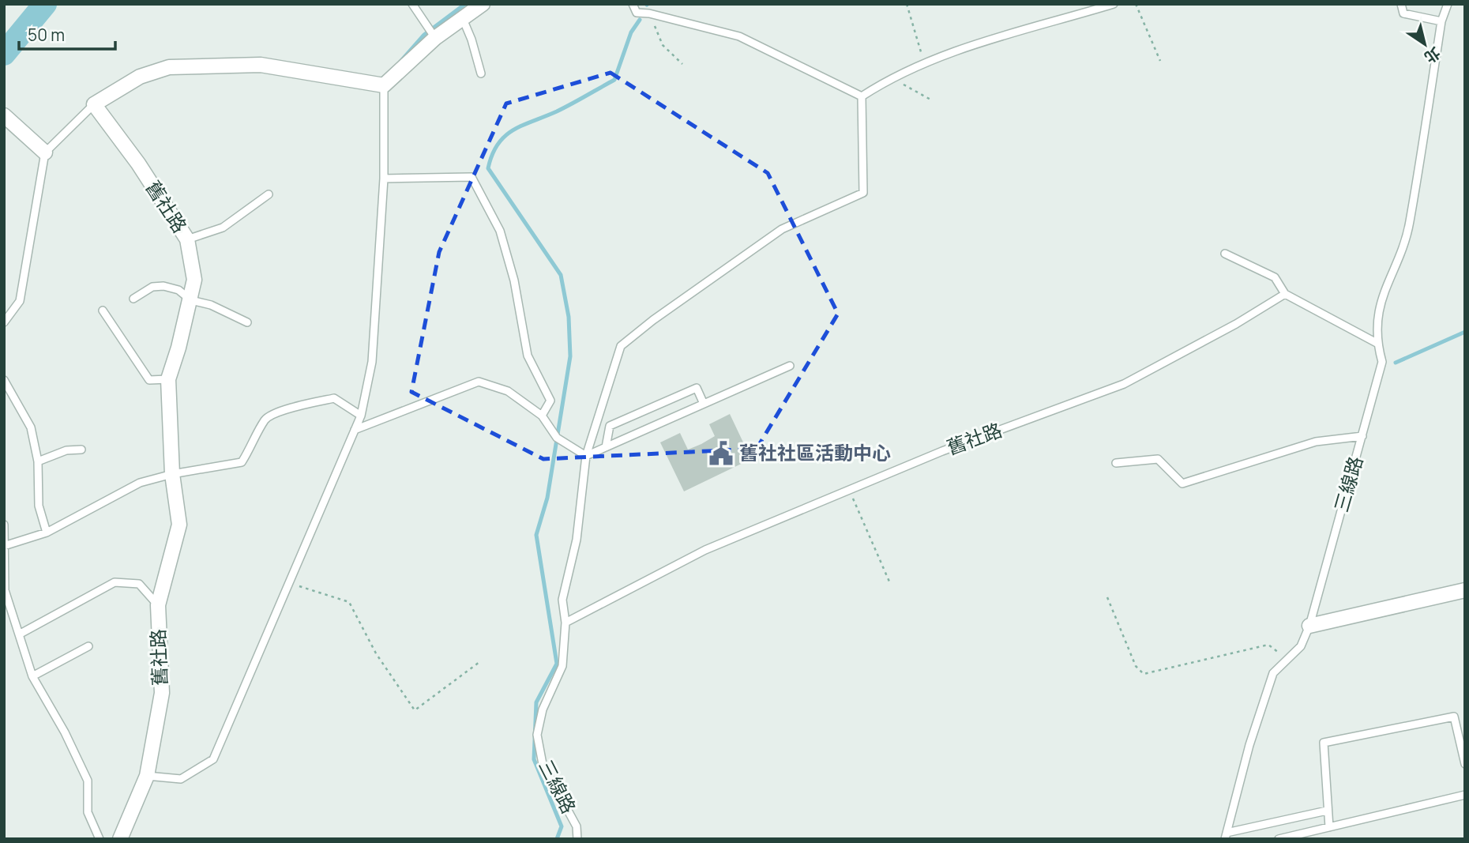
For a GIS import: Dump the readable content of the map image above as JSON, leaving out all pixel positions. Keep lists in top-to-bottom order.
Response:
{
  "streets": {
    "street": ["舊社路"],
    "lane": ["三線路"]
  },
  "crossings": [
    ["舊社路", "三線路"]
  ],
  "places": {
    "public building": ["舊社社區活動中心"]
  },
  "scale_bar": "50 m",
  "north": "bottom right"
}
